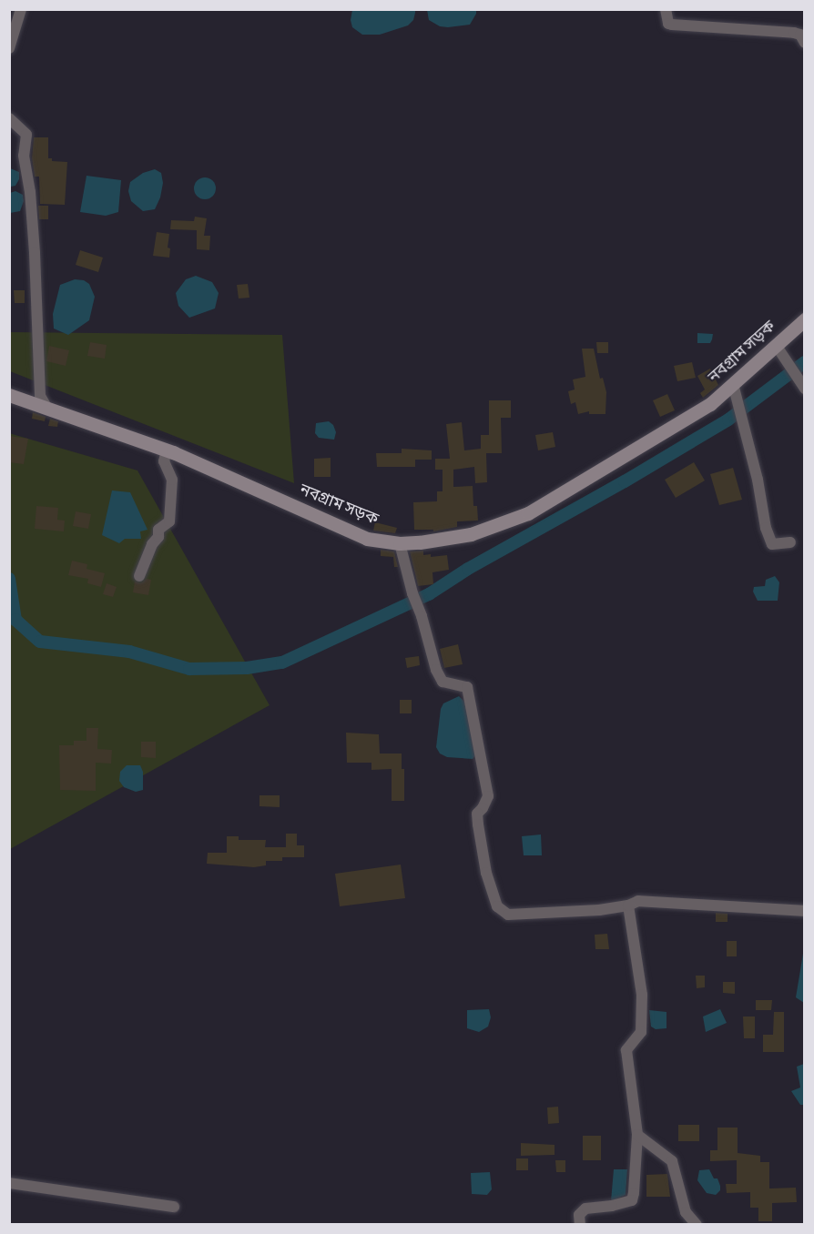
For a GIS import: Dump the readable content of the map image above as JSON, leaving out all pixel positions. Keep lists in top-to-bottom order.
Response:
{
  "streets": {
    "main road": ["নবগ্রাম সড়ক"]
  }
}
